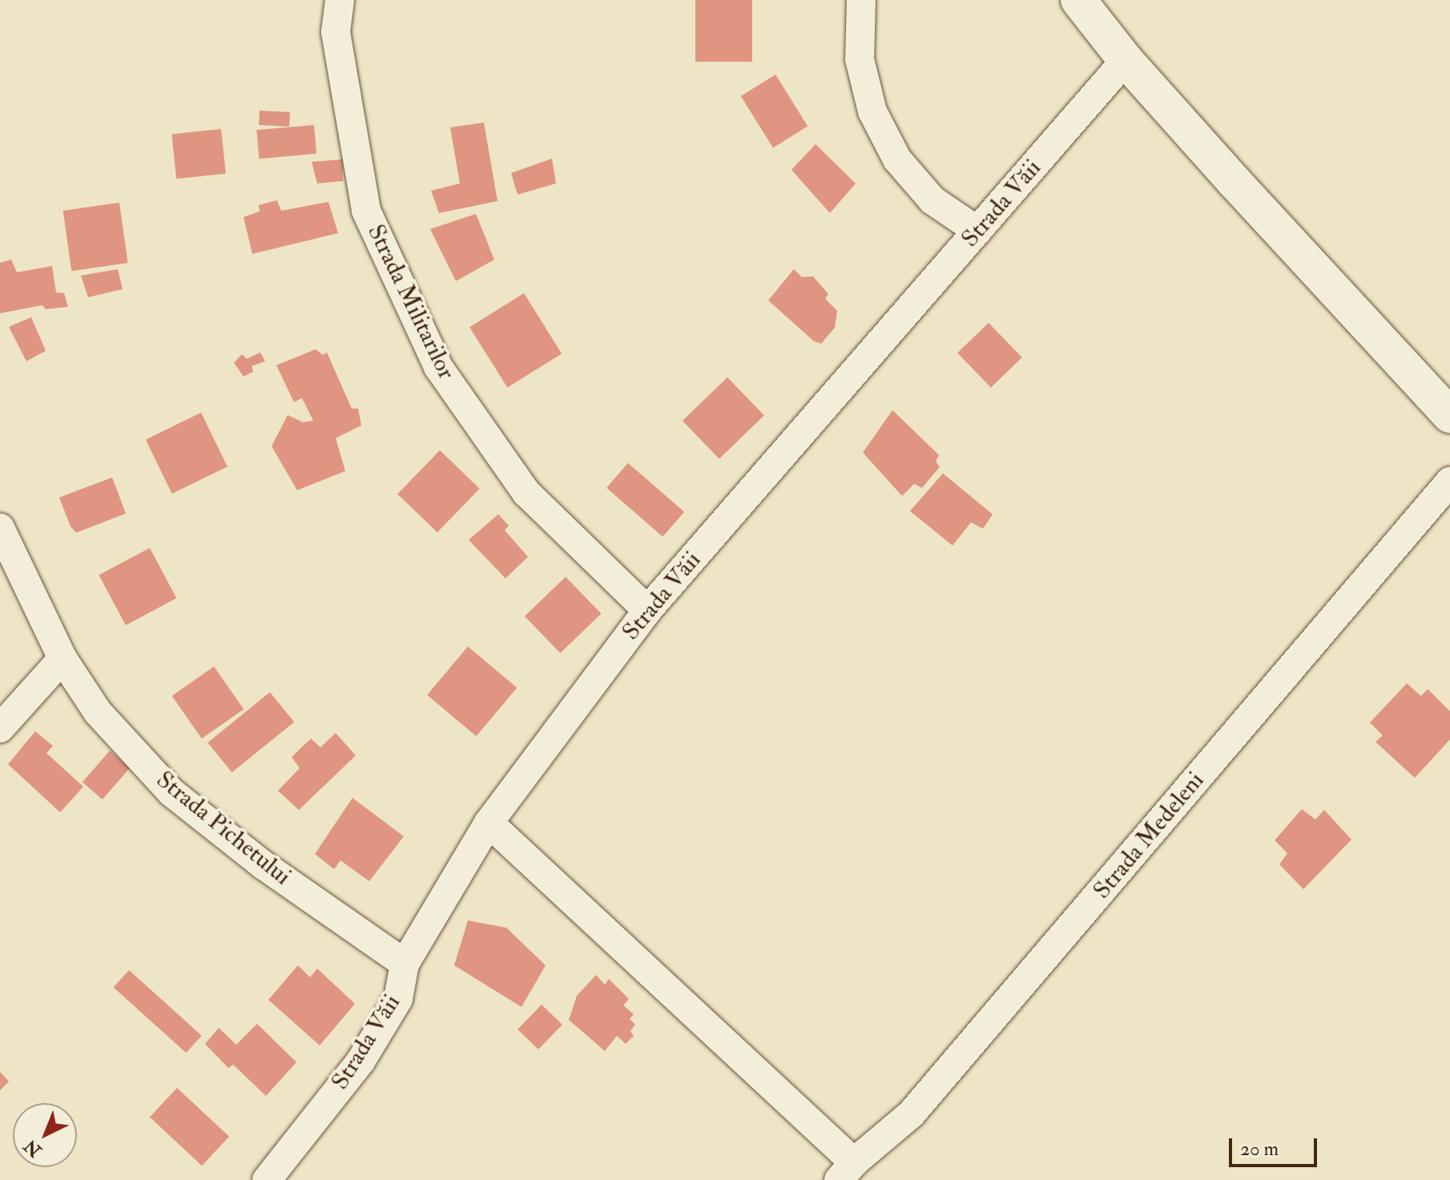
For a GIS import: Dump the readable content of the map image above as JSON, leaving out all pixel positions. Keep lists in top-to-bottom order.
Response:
{
  "streets": {
    "street": [
      "Strada Văii",
      "Strada Militarilor",
      "Strada Pichetului",
      "Strada Medeleni"
    ]
  },
  "crossings": [
    ["Strada Văii", "Strada Militarilor"],
    ["Strada Văii", "Strada Pichetului"]
  ],
  "scale_bar": "20 m",
  "north": "bottom left"
}
